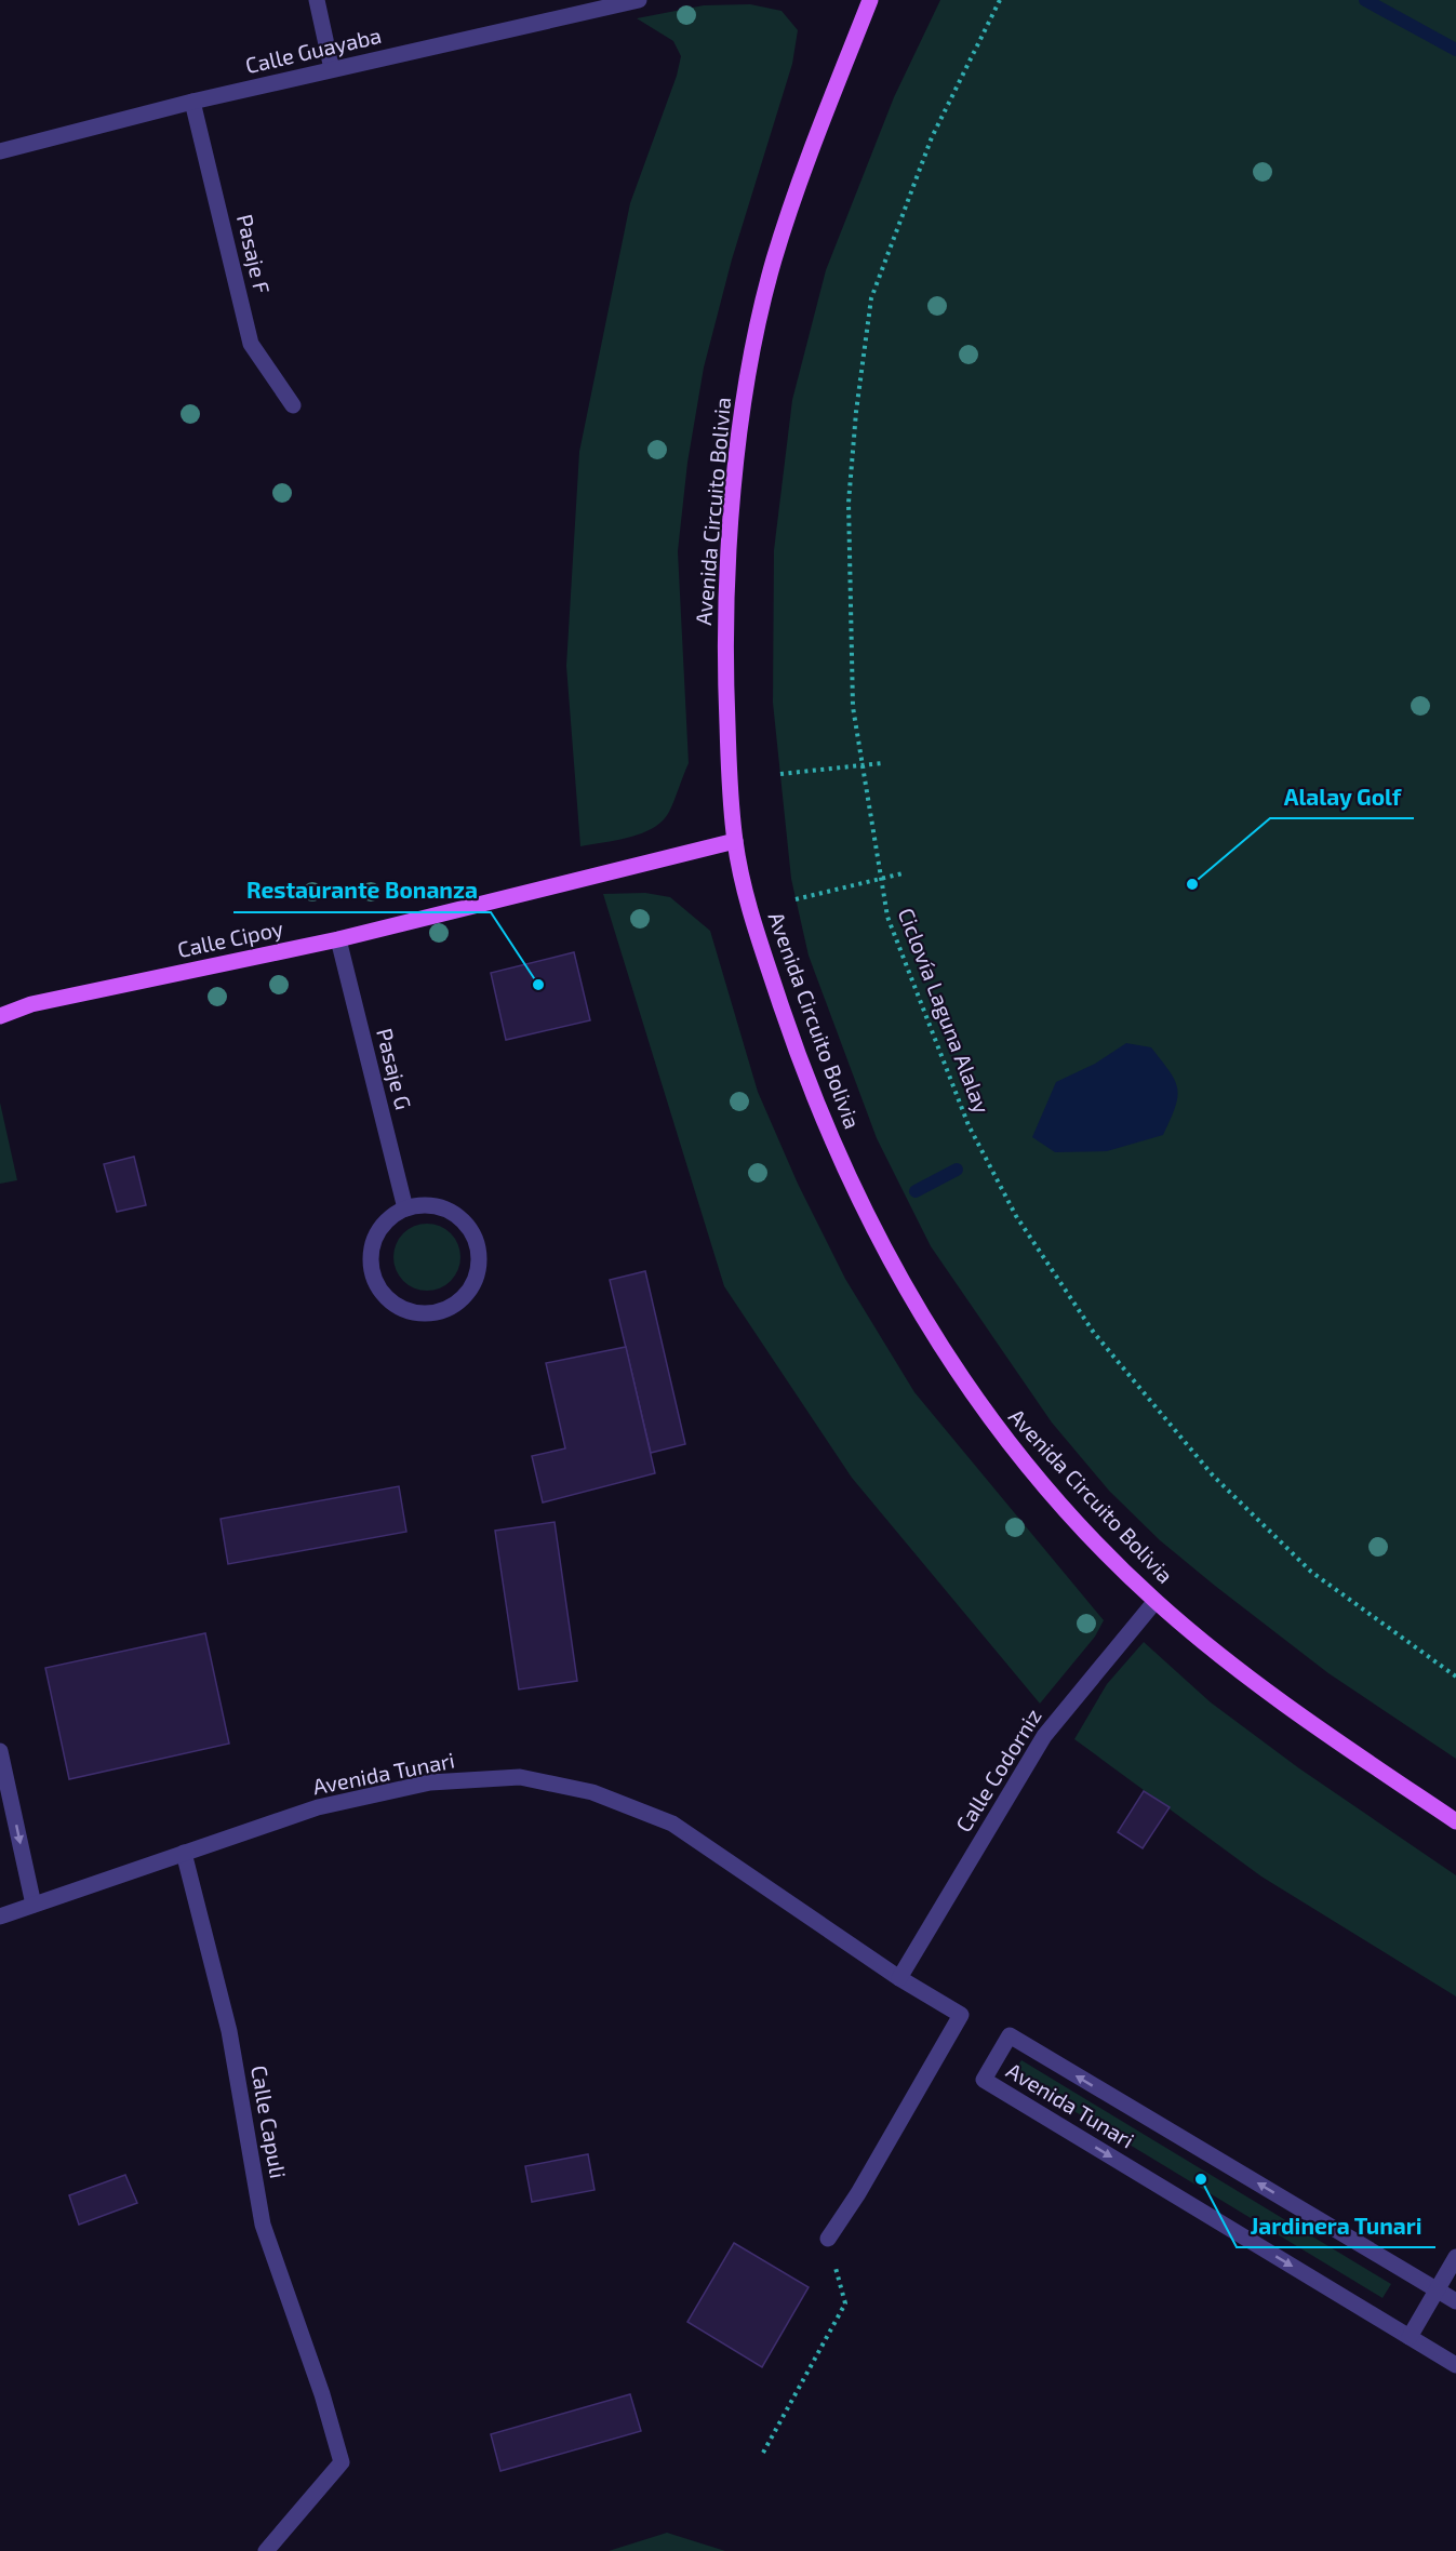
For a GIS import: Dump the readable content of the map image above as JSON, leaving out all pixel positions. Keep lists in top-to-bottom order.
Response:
{
  "streets": {
    "main road": ["Avenida Circuito Bolivia", "Calle Cipoy"],
    "street": [
      "Calle Guayaba",
      "Pasaje F",
      "Pasaje G",
      "Calle Codorniz",
      "Avenida Tunari",
      "Calle Capuli"
    ],
    "path": ["Ciclovía Laguna Alalay"]
  },
  "crossings": [
    ["Calle Guayaba", "Pasaje F"],
    ["Avenida Circuito Bolivia", "Calle Cipoy"],
    ["Avenida Circuito Bolivia", "Calle Codorniz"],
    ["Calle Cipoy", "Pasaje G"],
    ["Calle Codorniz", "Avenida Tunari"],
    ["Avenida Tunari", "Calle Capuli"]
  ],
  "places": ["Alalay Golf", "Restaurante Bonanza", "Jardinera Tunari"]
}
